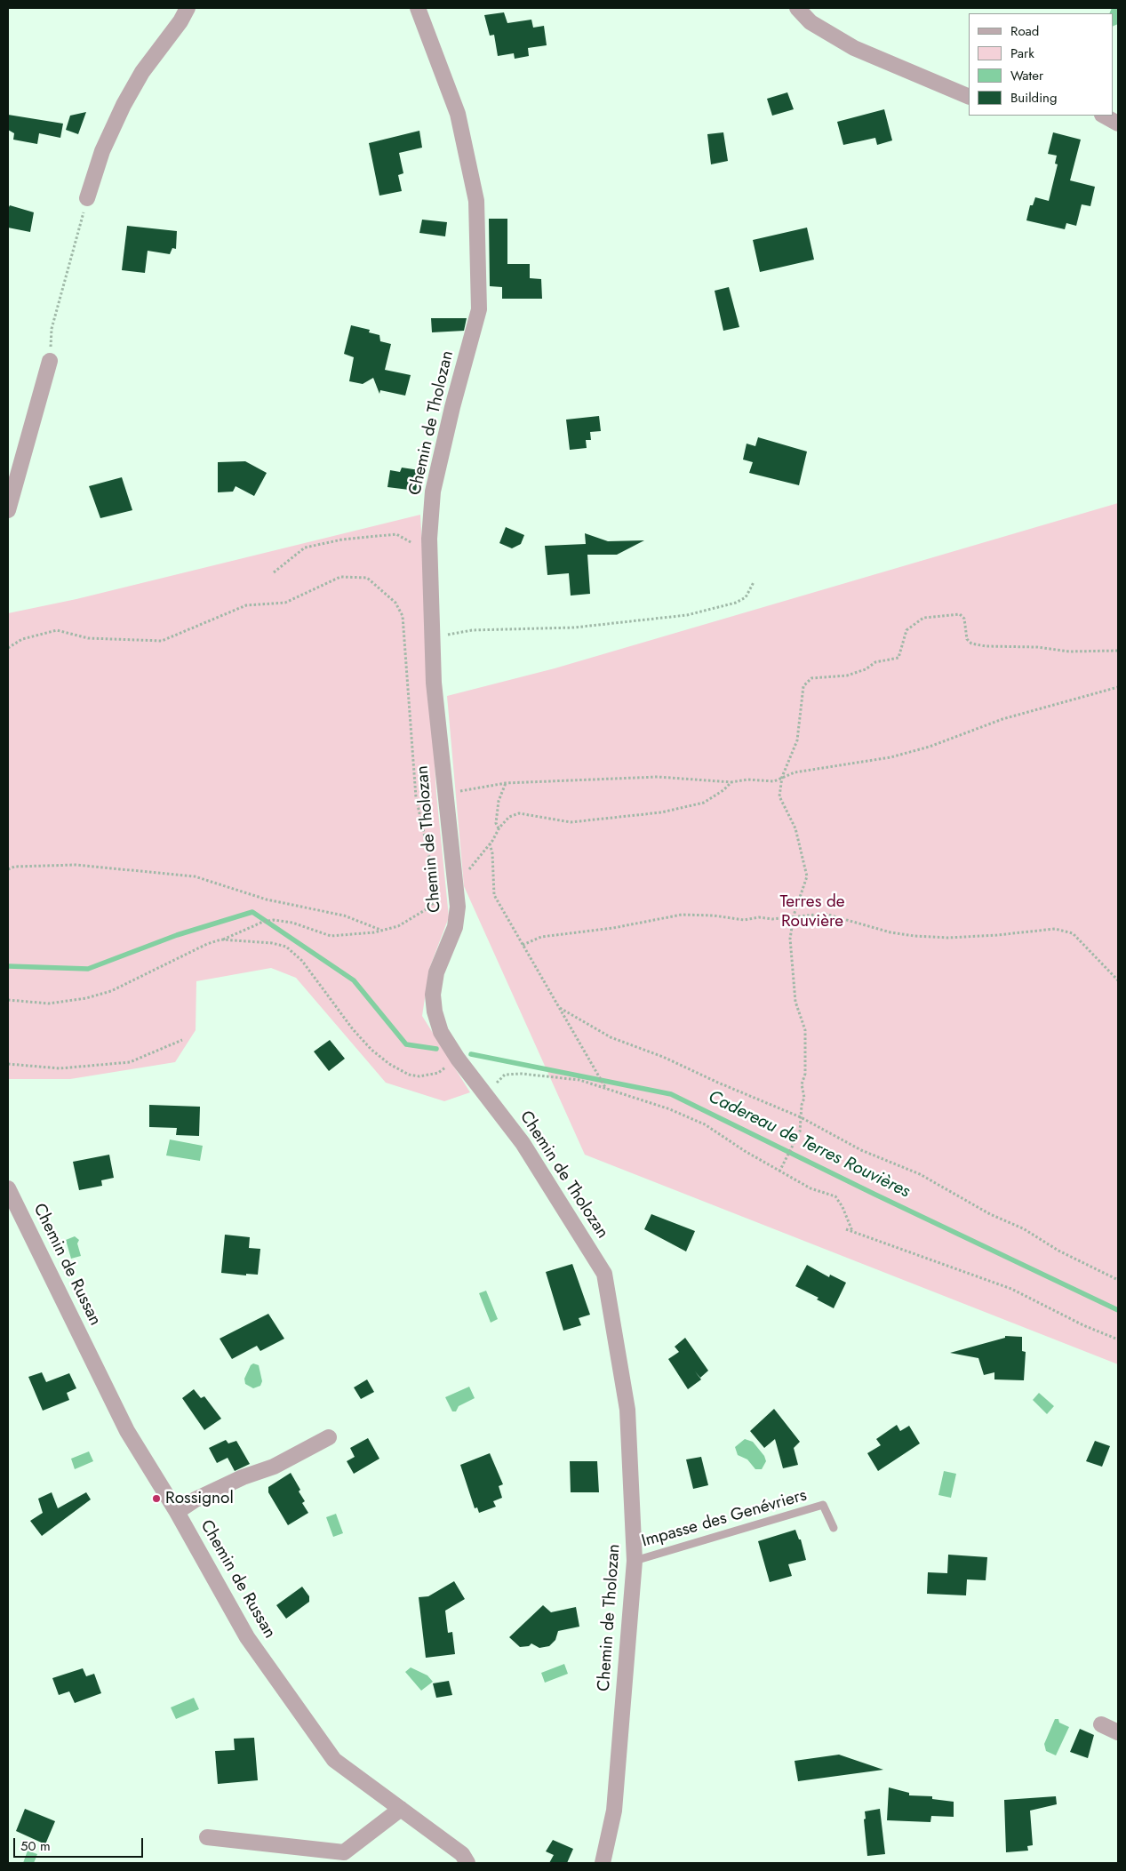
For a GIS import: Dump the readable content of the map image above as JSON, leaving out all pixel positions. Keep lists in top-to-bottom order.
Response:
{
  "streets": {
    "street": ["Chemin de Tholozan", "Chemin de Russan"],
    "lane": ["Impasse des Genévriers"]
  },
  "crossings": [
    ["Chemin de Tholozan", "Impasse des Genévriers"]
  ],
  "water": ["Cadereau de Terres Rouvières"],
  "parks": ["Terres de Rouvière"],
  "places": ["Rossignol"],
  "legend": [
    "Road",
    "Park",
    "Water",
    "Building"
  ],
  "scale_bar": "50 m"
}
